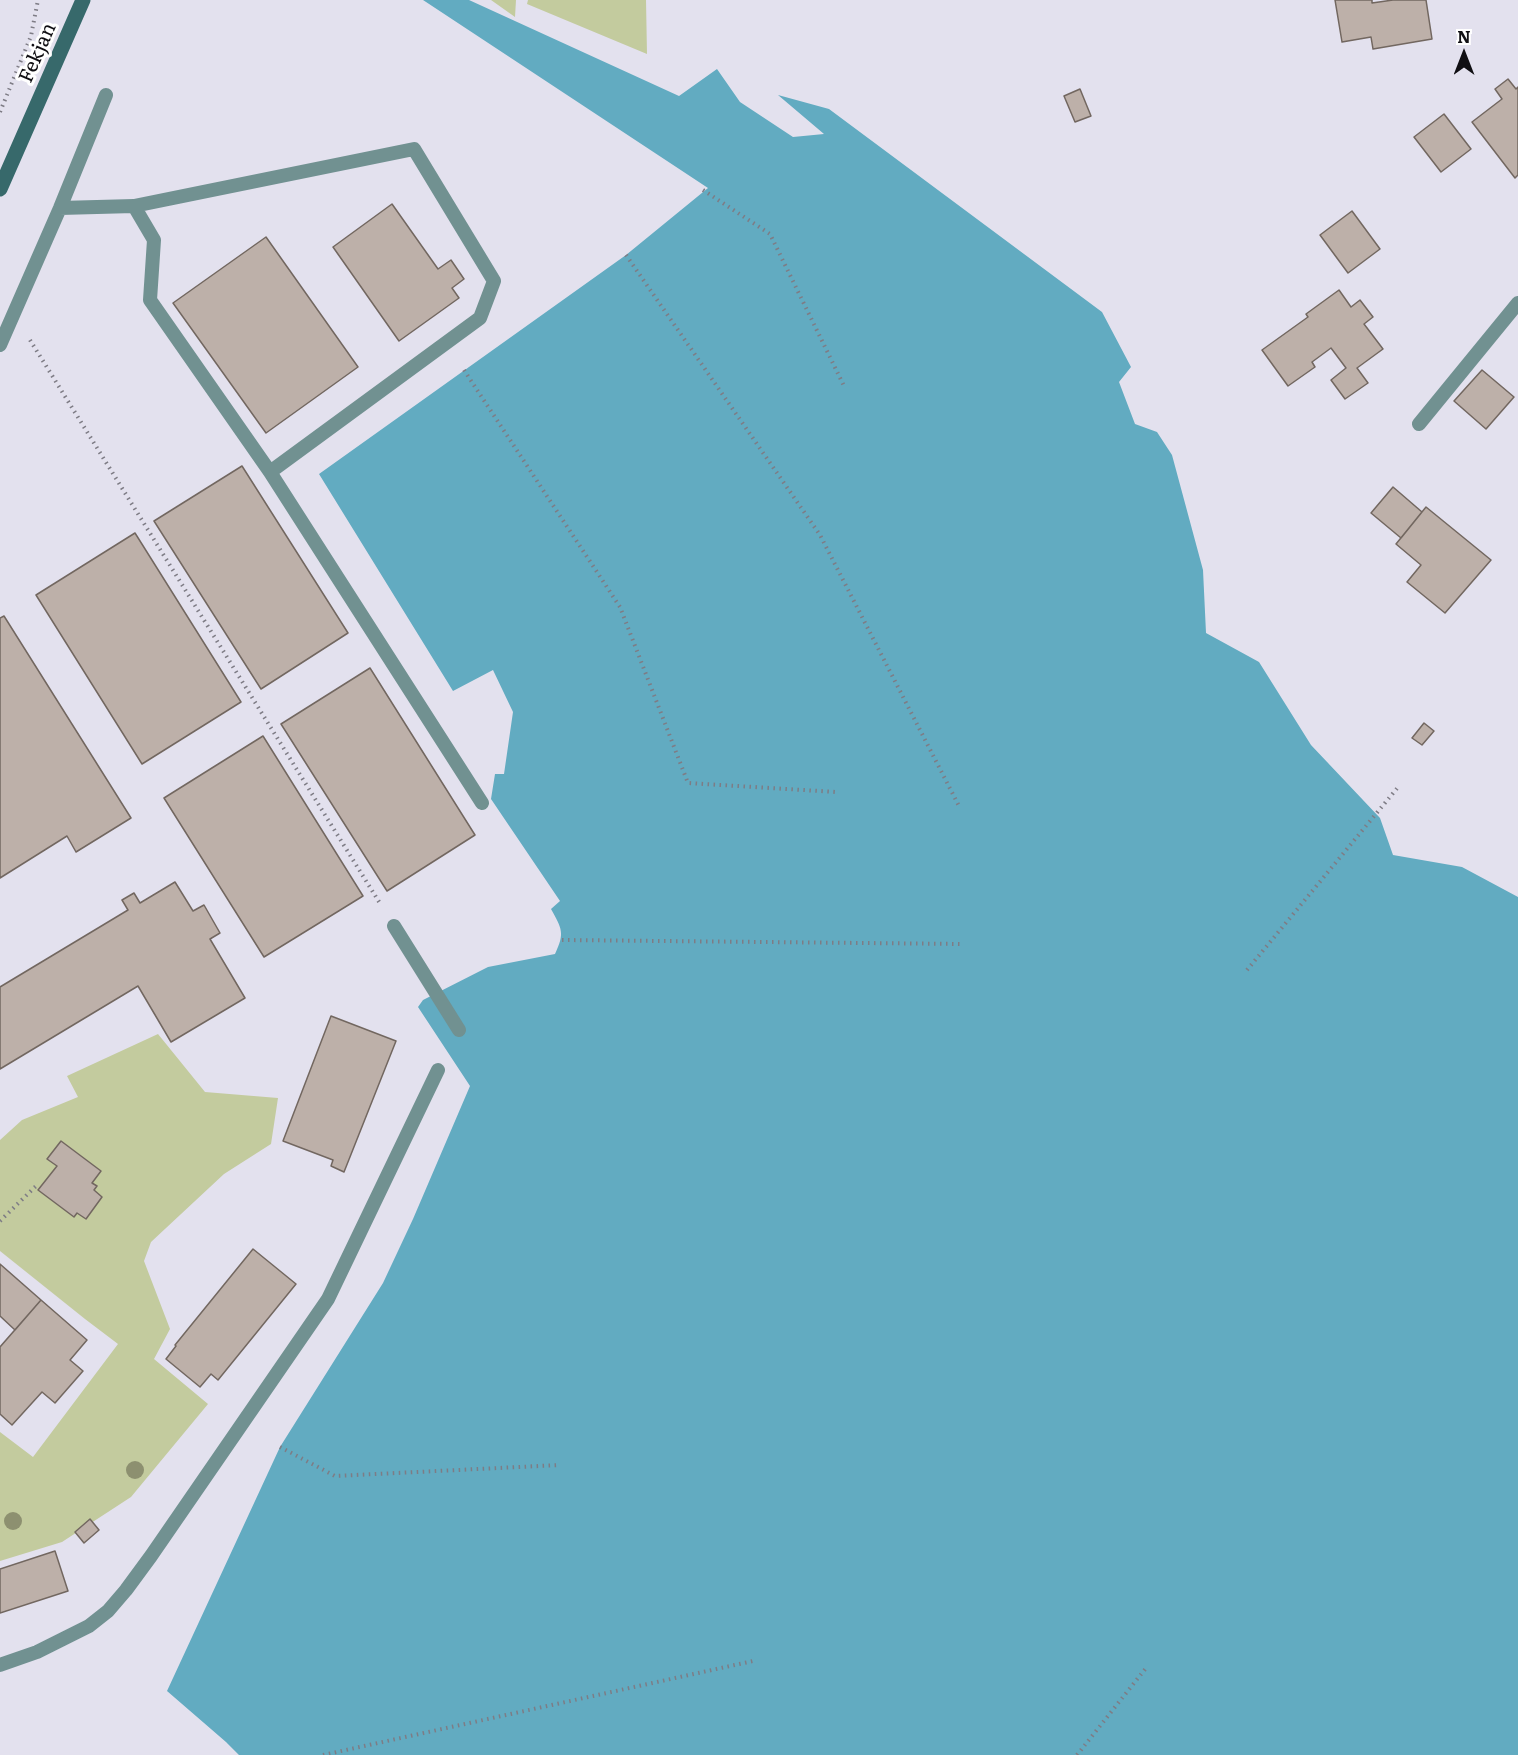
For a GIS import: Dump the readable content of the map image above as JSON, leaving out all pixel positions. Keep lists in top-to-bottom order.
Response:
{
  "streets": {
    "main road": ["Fekjan"]
  },
  "north": "top"
}
